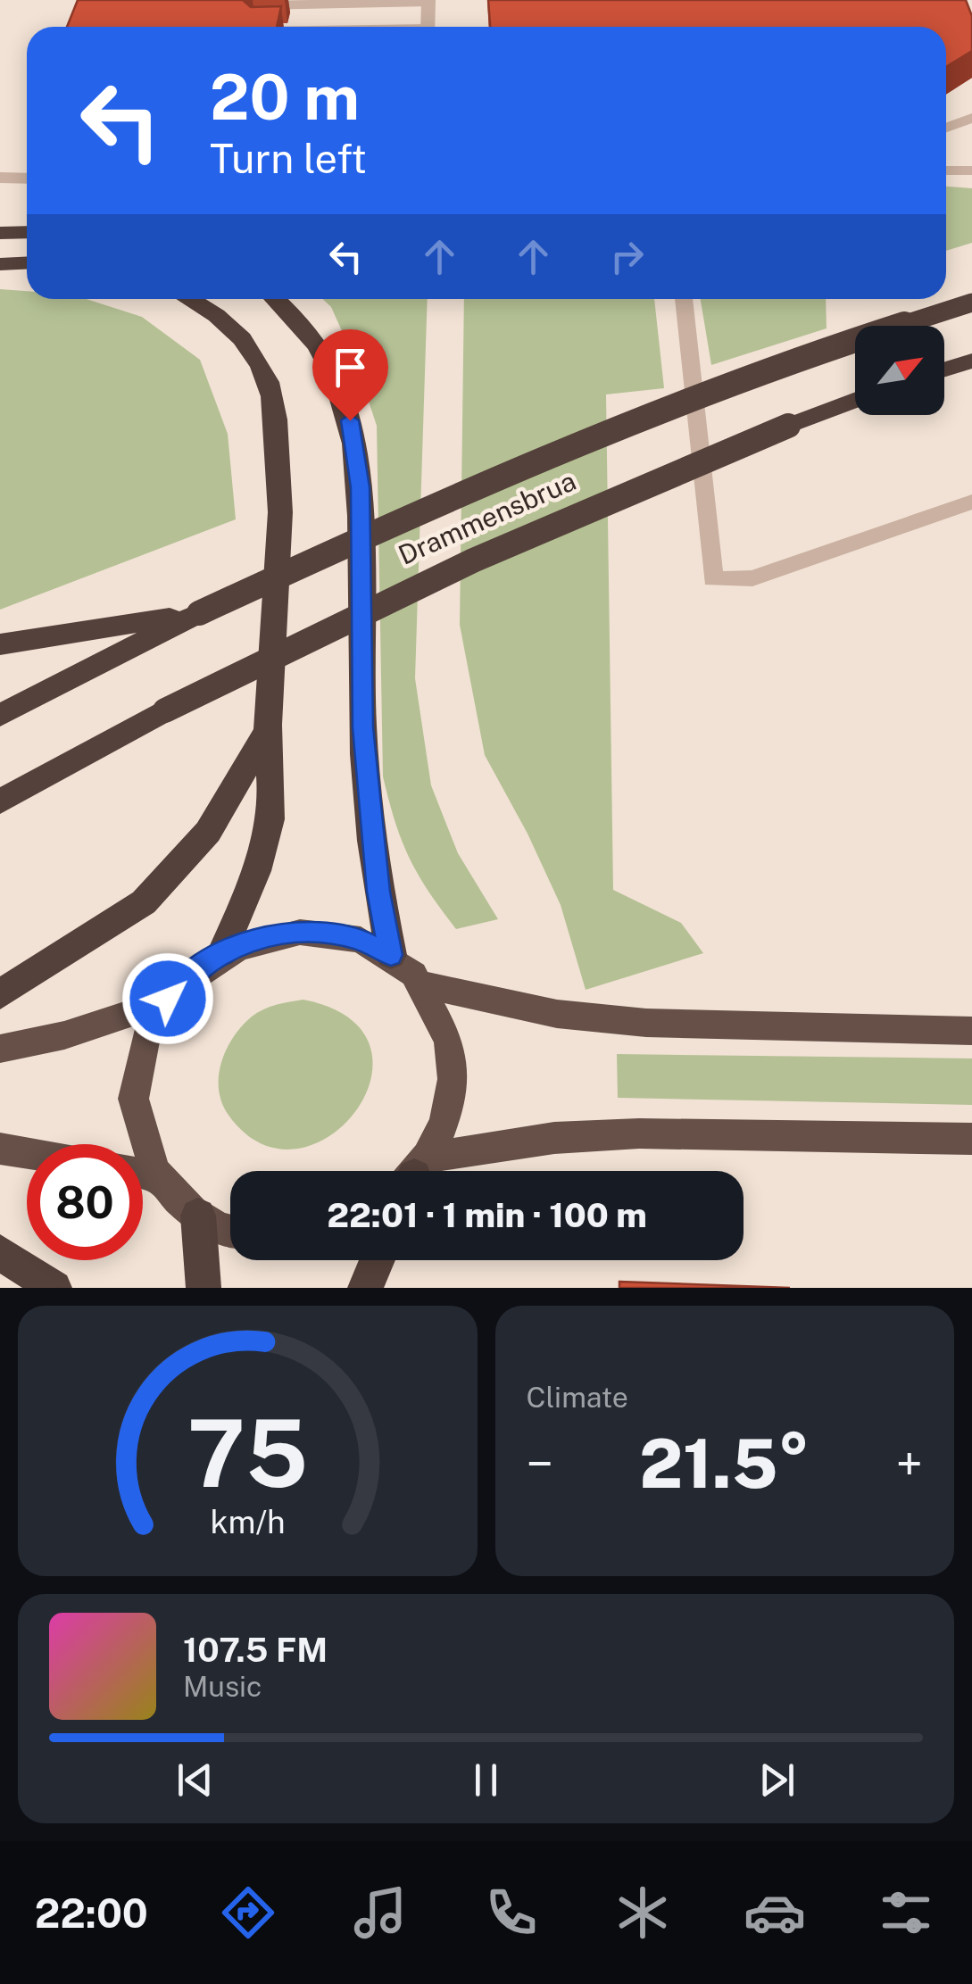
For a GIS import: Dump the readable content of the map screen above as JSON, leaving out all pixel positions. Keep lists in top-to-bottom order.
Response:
{
  "streets": {
    "highway": ["Drammensbrua"]
  },
  "north": "top right",
  "page": {
    "turn": ["20 m", "Turn left"],
    "limit": "80",
    "trip": "22:01 · 1 min · 100 m",
    "tile": "Climate",
    "heat": ["−", "21.5°", "+"],
    "song": ["107.5 FM", "Music"],
    "tabs": "22:00",
    "gauge": ["75", "km/h"]
  }
}
